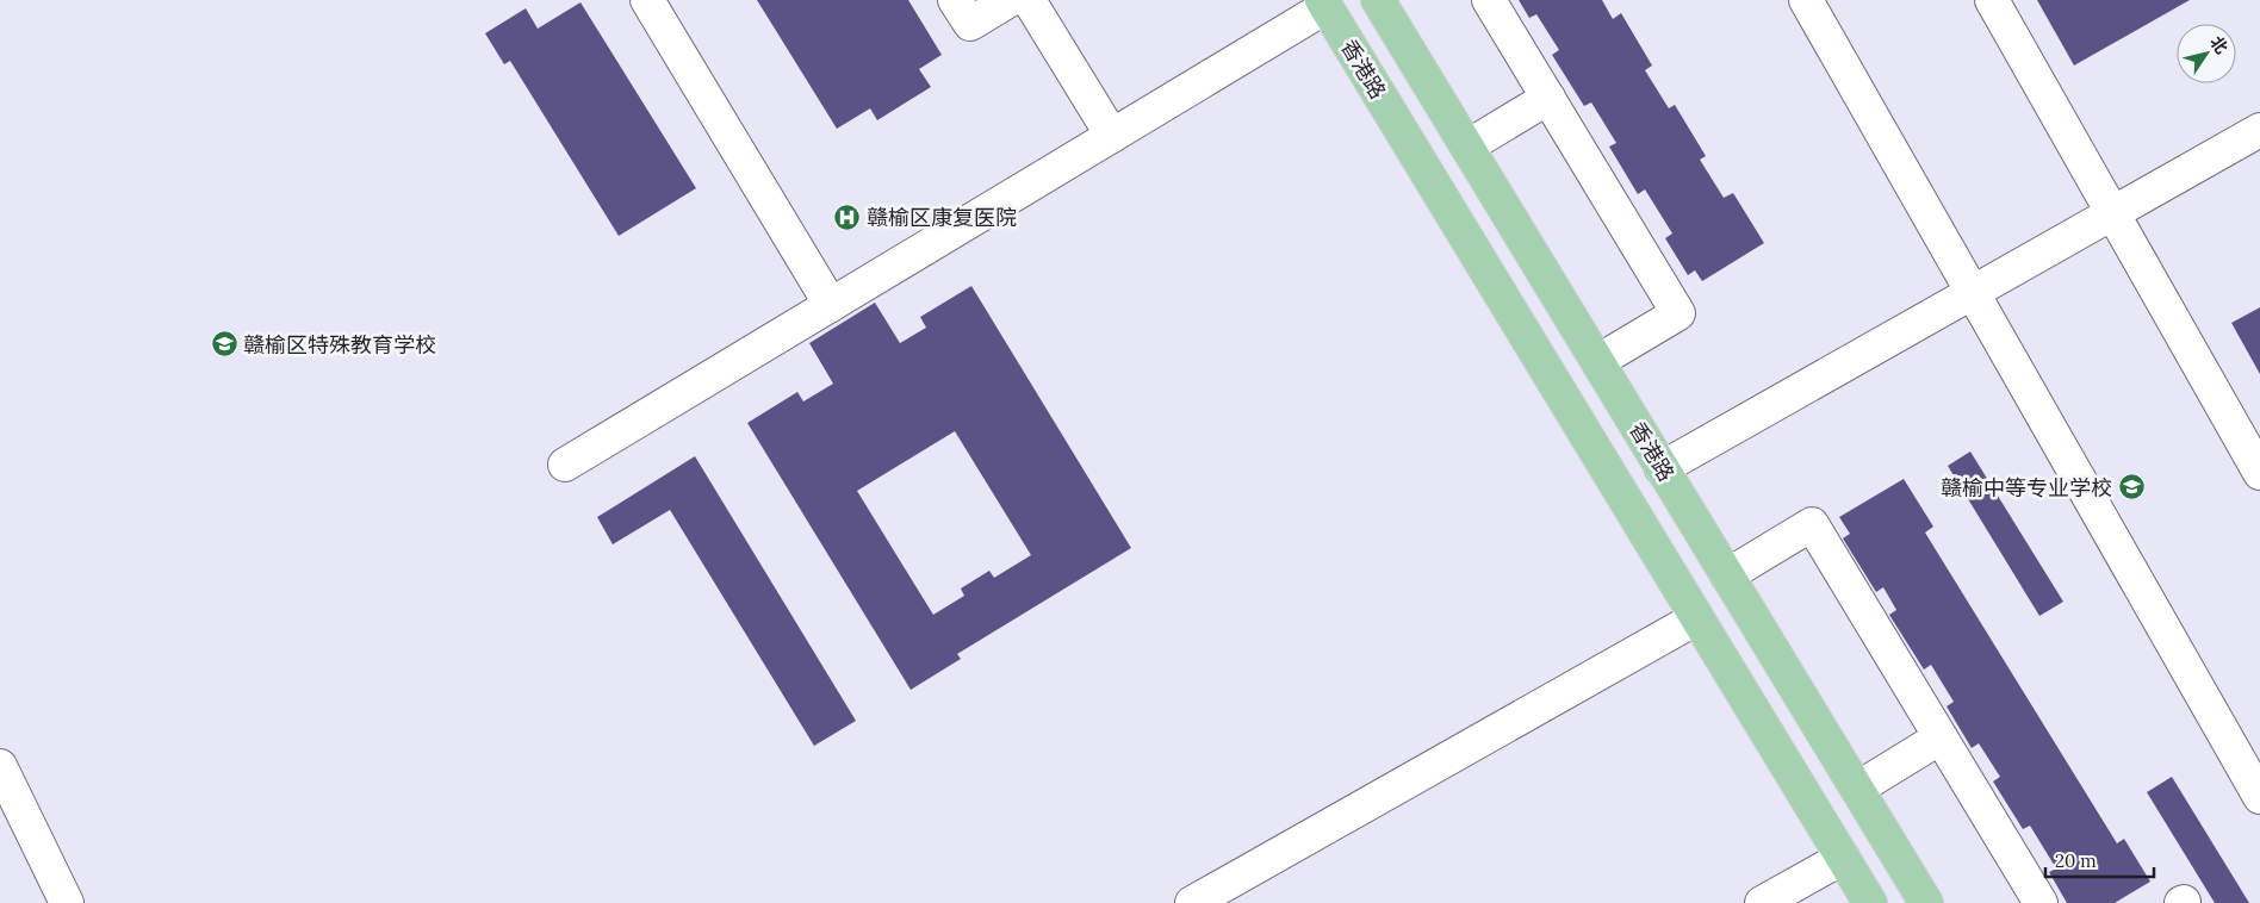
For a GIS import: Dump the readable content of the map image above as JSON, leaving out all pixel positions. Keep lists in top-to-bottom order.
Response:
{
  "streets": {
    "main road": ["香港路"]
  },
  "places": {
    "hospital": ["赣榆区康复医院"],
    "school or university": ["赣榆区特殊教育学校", "赣榆中等专业学校"]
  },
  "scale_bar": "20 m",
  "north": "top right"
}
